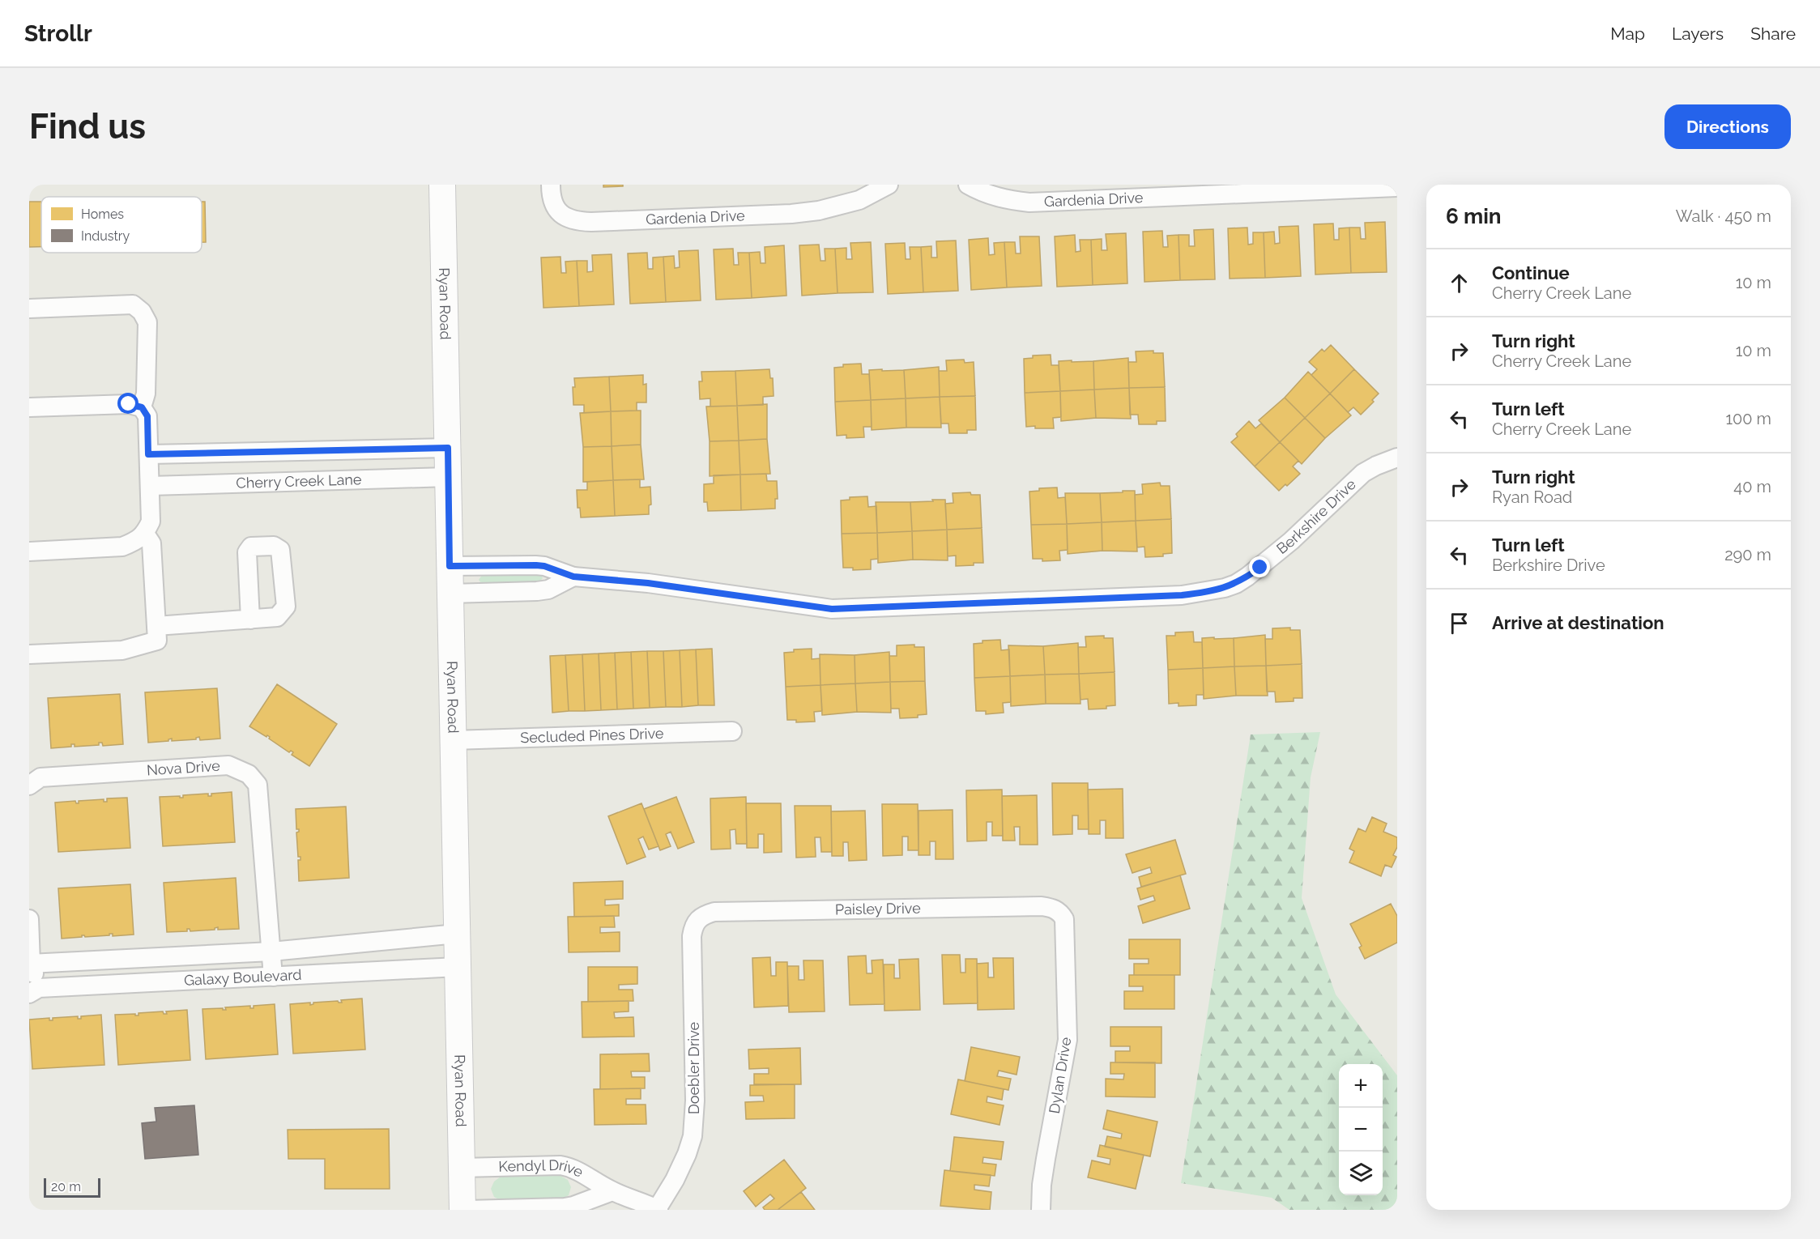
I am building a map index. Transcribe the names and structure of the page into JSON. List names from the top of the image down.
{
  "streets": {
    "main road": ["Ryan Road"],
    "street": [
      "Gardenia Drive",
      "Cherry Creek Lane",
      "Berkshire Drive",
      "Secluded Pines Drive",
      "Nova Drive",
      "Paisley Drive",
      "Galaxy Boulevard",
      "Doebler Drive",
      "Dylan Drive",
      "Kendyl Drive"
    ]
  },
  "crossings": [
    ["Ryan Road", "Cherry Creek Lane"],
    ["Ryan Road", "Berkshire Drive"],
    ["Ryan Road", "Secluded Pines Drive"],
    ["Ryan Road", "Galaxy Boulevard"],
    ["Ryan Road", "Kendyl Drive"],
    ["Nova Drive", "Galaxy Boulevard"],
    ["Paisley Drive", "Doebler Drive"],
    ["Paisley Drive", "Dylan Drive"],
    ["Doebler Drive", "Kendyl Drive"]
  ],
  "legend": ["Homes", "Industry"],
  "scale_bar": "20 m",
  "page": {
    "header": "Strollr",
    "nav": ["Map", "Layers", "Share"],
    "buttons": "Directions",
    "title": "Find us",
    "heading": ["6 min", "Walk · 450 m"],
    "list": [
      ["Continue", "Cherry Creek Lane", "10 m"],
      ["Turn right", "Cherry Creek Lane", "10 m"],
      ["Turn left", "Cherry Creek Lane", "100 m"],
      ["Turn right", "Ryan Road", "40 m"],
      ["Turn left", "Berkshire Drive", "290 m"],
      "Arrive at destination"
    ],
    "map_buttons": ["+", "−"],
    "scale": "20 m"
  }
}
